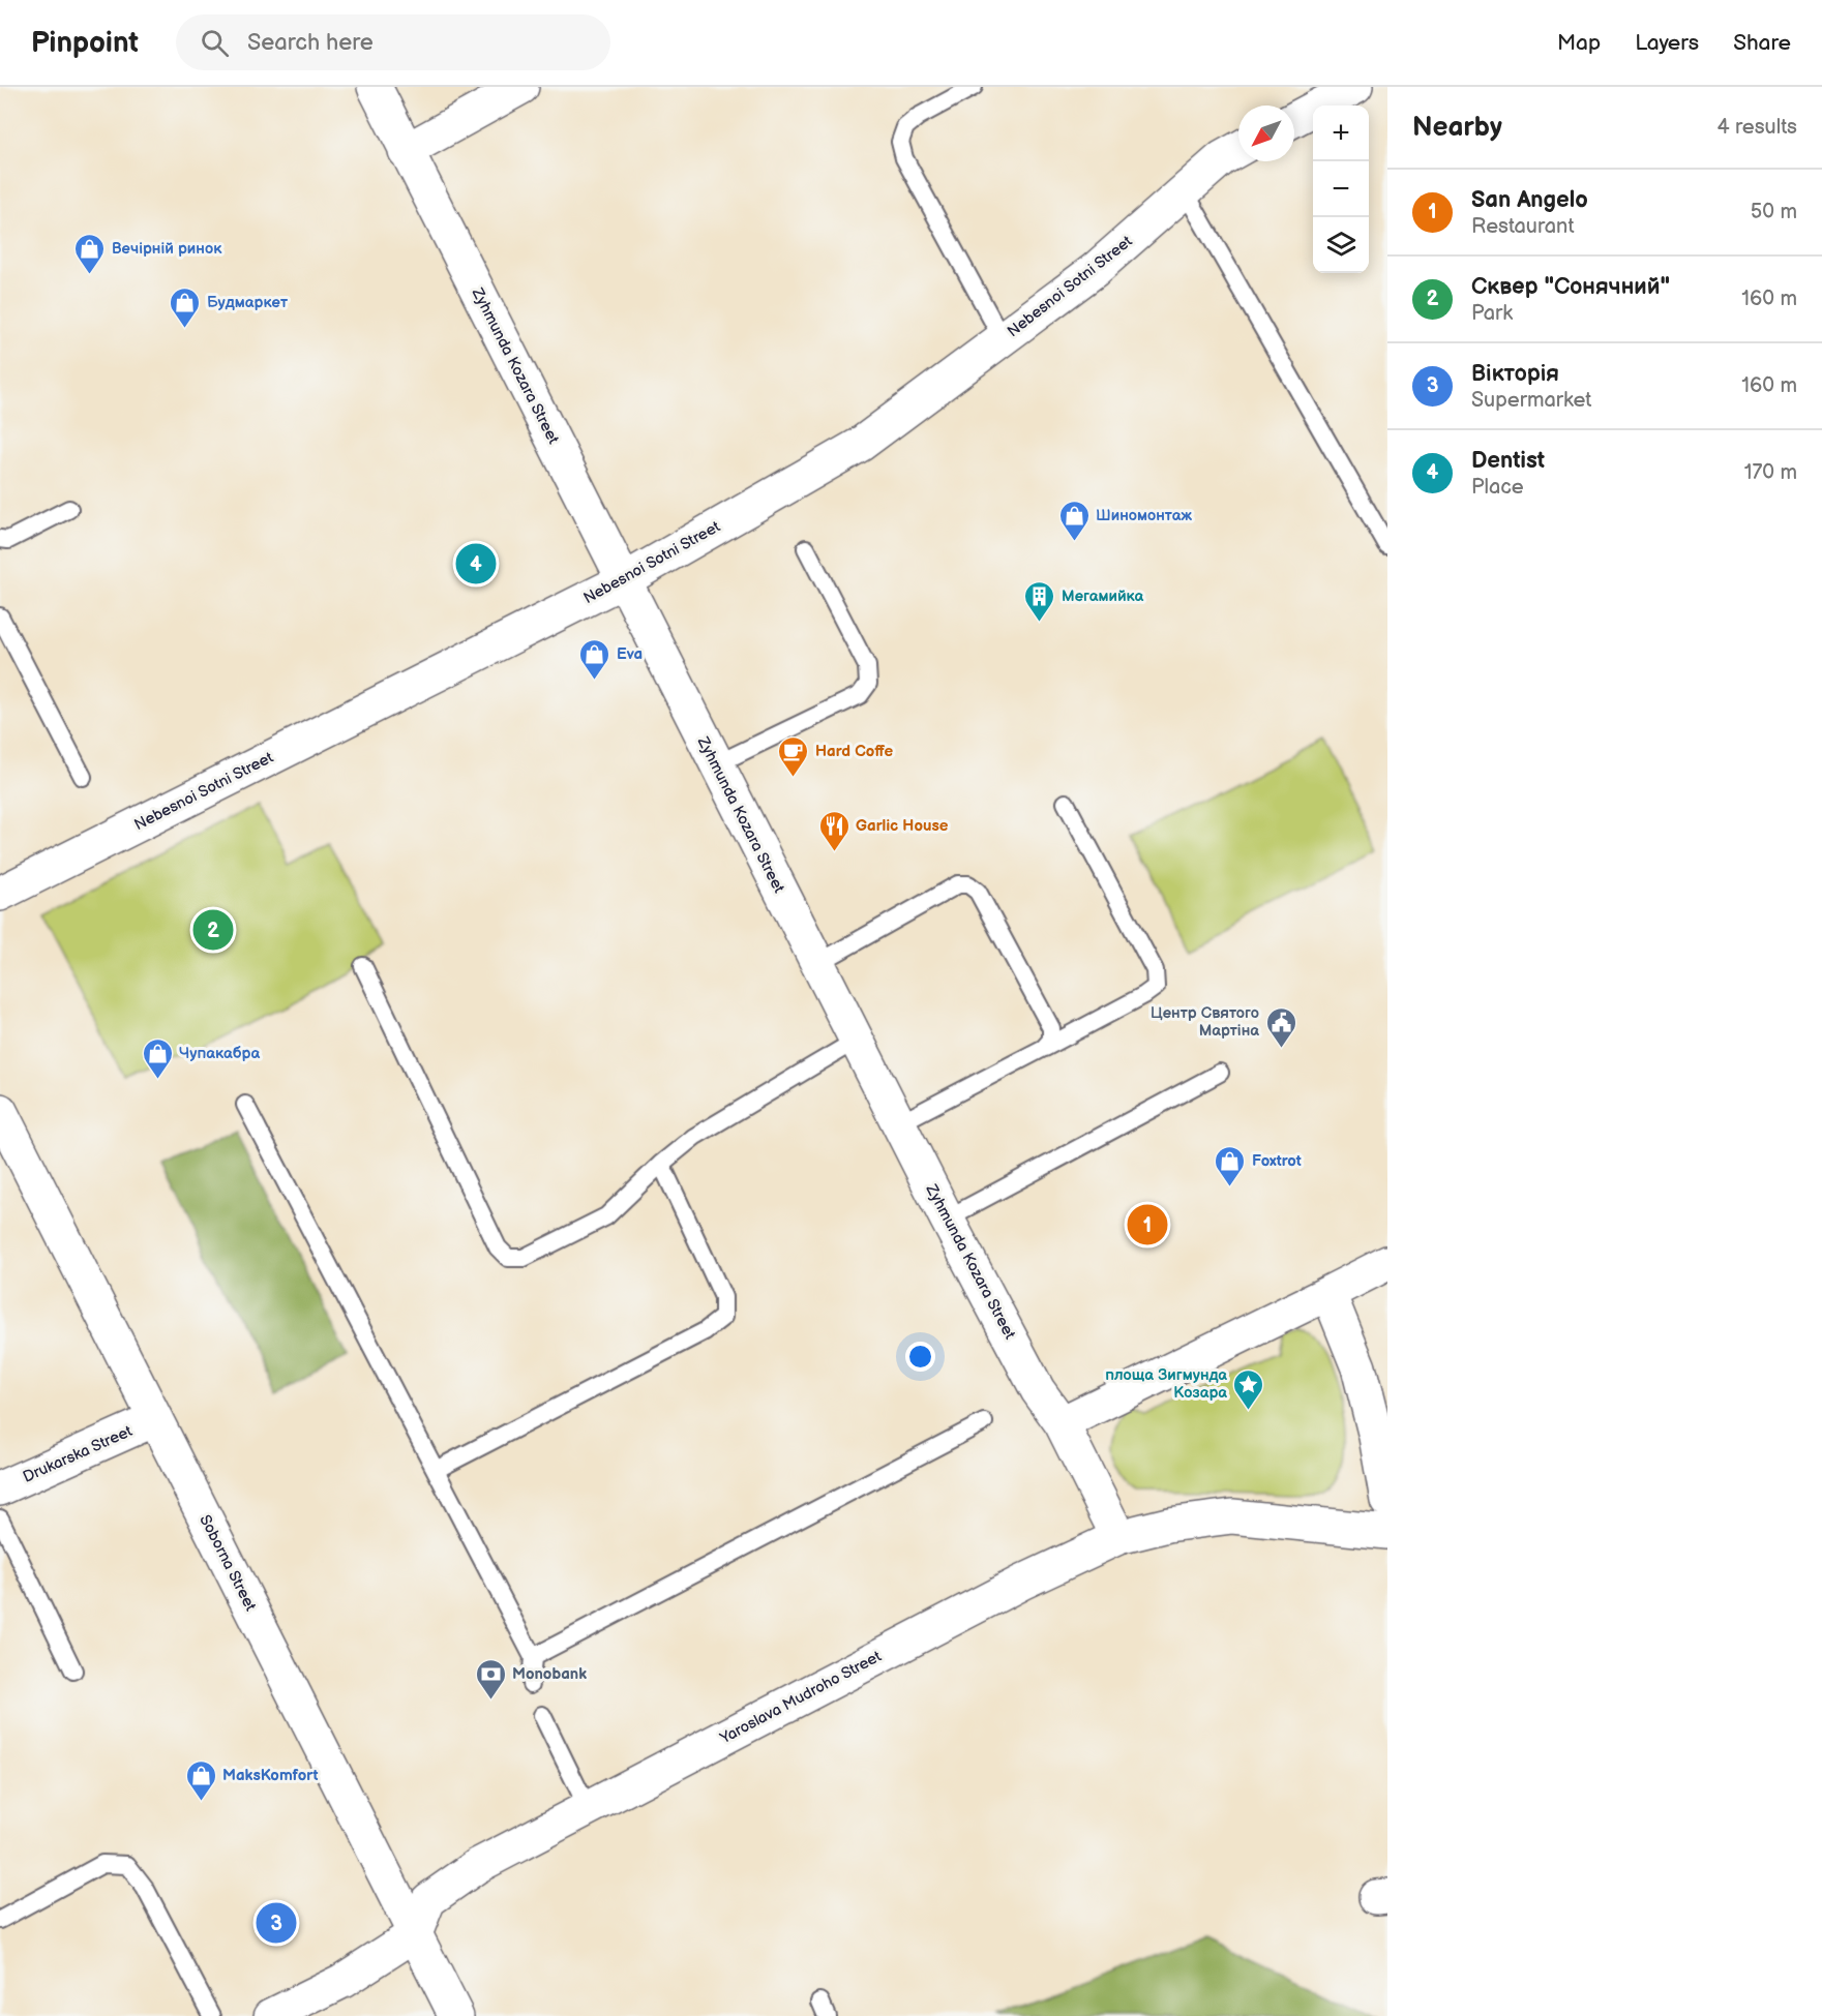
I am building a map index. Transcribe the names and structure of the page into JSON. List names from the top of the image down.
{
  "streets": {
    "street": [
      "Nebesnoi Sotni Street",
      "Zyhmunda Kozara Street",
      "Drukarska Street",
      "Soborna Street",
      "Yaroslava Mudroho Street"
    ]
  },
  "crossings": [
    ["Nebesnoi Sotni Street", "Zyhmunda Kozara Street"],
    ["Zyhmunda Kozara Street", "Yaroslava Mudroho Street"],
    ["Drukarska Street", "Soborna Street"],
    ["Soborna Street", "Yaroslava Mudroho Street"]
  ],
  "places": {
    "shop": [
      "Вечірній ринок",
      "Будмаркет",
      "Шиномонтаж",
      "Eva",
      "Чупакабра",
      "Foxtrot",
      "MaksKomfort"
    ],
    "building": ["Мегамийка"],
    "cafe": ["Hard Coffe"],
    "restaurant": ["Garlic House"],
    "public building": ["Центр Святого Мартіна"],
    "place": ["площа Зигмунда Козара"],
    "bank": ["Monobank"]
  },
  "north": "bottom left",
  "page": {
    "header": "Pinpoint",
    "search": "Search here",
    "nav": ["Map", "Layers", "Share"],
    "heading": ["Nearby", "4 results"],
    "map_buttons": ["+", "−"],
    "list": [
      {
        "mark": "1",
        "name": "San Angelo",
        "note": "Restaurant",
        "value": "50 m"
      },
      {
        "mark": "2",
        "name": "Сквер \"Сонячний\"",
        "note": "Park",
        "value": "160 m"
      },
      {
        "mark": "3",
        "name": "Вікторія",
        "note": "Supermarket",
        "value": "160 m"
      },
      {
        "mark": "4",
        "name": "Dentist",
        "note": "Place",
        "value": "170 m"
      }
    ],
    "pins": [
      "4",
      "2",
      "1",
      "3"
    ]
  }
}
